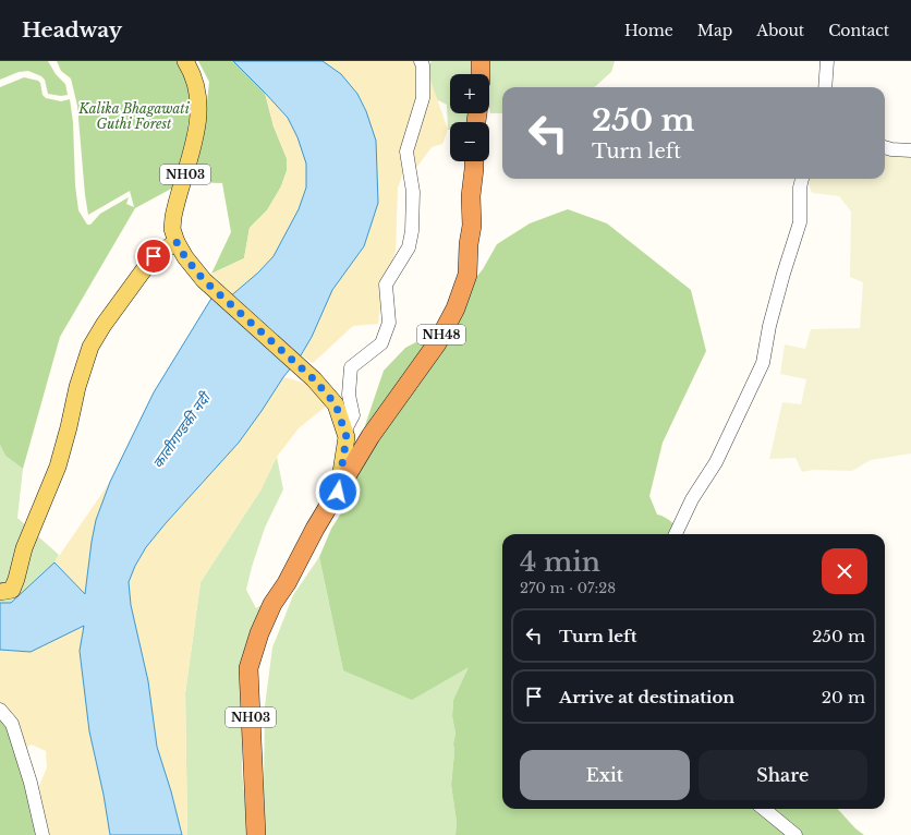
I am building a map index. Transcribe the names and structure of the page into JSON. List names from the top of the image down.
{
  "streets": {
    "highway": ["NH03", "NH48"]
  },
  "crossings": [
    ["NH03", "NH48"]
  ],
  "water": ["कालीगण्डकी नदी"],
  "parks": ["Kalika Bhagawati Guthi Forest"],
  "page": {
    "header": "Headway",
    "nav": [
      "Home",
      "Map",
      "About",
      "Contact"
    ],
    "map_buttons": ["+", "−"],
    "turn": ["250 m", "Turn left"],
    "heading": ["4 min", "270 m · 07:28"],
    "list": [
      {
        "name": "Turn left",
        "value": "250 m"
      },
      {
        "name": "Arrive at destination",
        "value": "20 m"
      }
    ],
    "buttons": ["Exit", "Share"]
  }
}
